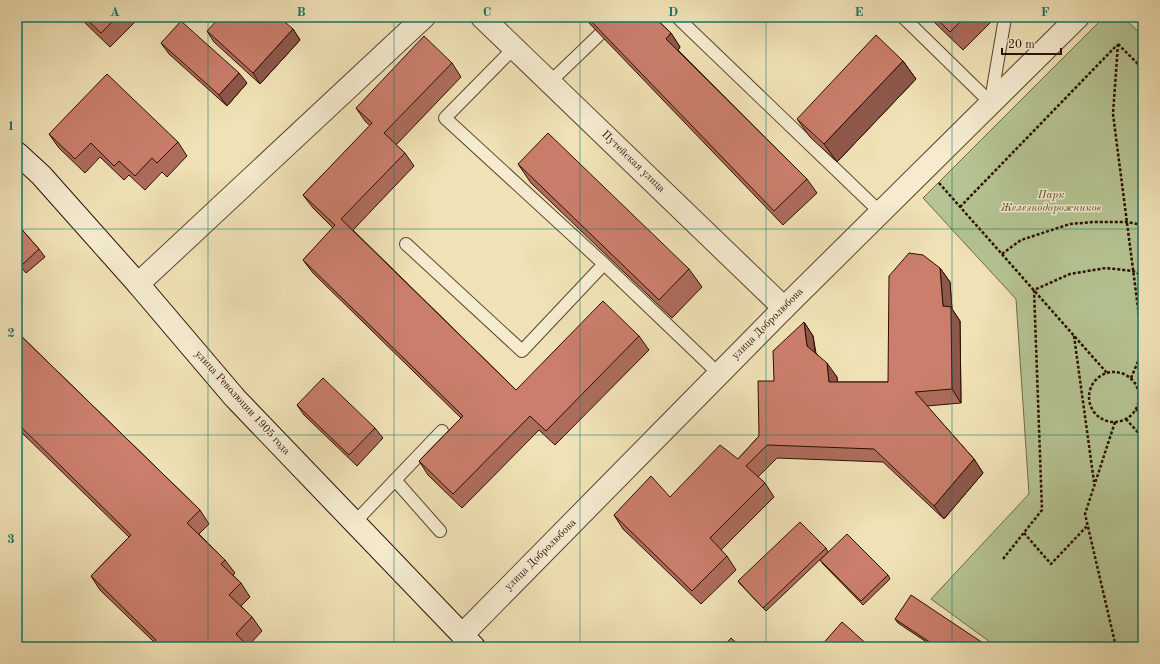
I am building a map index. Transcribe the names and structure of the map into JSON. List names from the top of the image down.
{
  "streets": {
    "street": ["Путейская улица", "улица Добролюбова", "улица Революции 1905 года"]
  },
  "crossings": [
    ["Путейская улица", "улица Добролюбова"],
    ["улица Добролюбова", "улица Революции 1905 года"]
  ],
  "parks": ["Парк Железнодорожников"],
  "scale_bar": "20 m",
  "grid": {
    "columns": [
      "A",
      "B",
      "C",
      "D",
      "E",
      "F"
    ],
    "rows": ["1", "2", "3"]
  }
}
